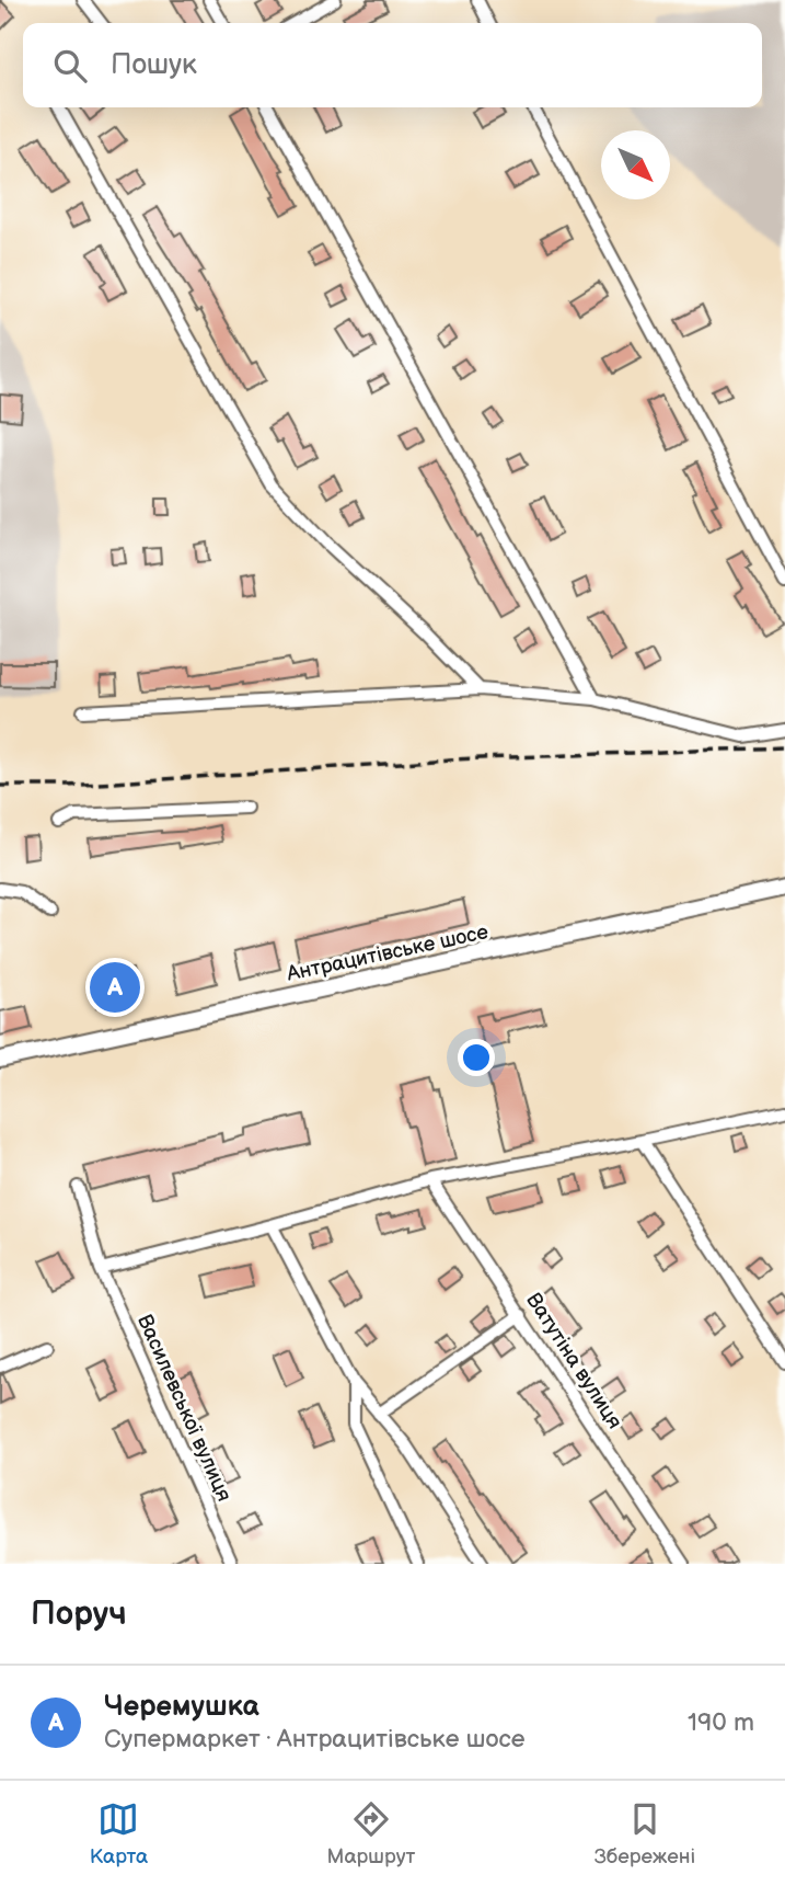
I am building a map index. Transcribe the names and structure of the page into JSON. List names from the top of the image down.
{
  "streets": {
    "main road": ["Антрацитівське шосе"],
    "street": ["Ватутіна вулиця", "Василевської вулиця"]
  },
  "north": "bottom right",
  "page": {
    "search": "Пошук",
    "pins": "A",
    "heading": "Поруч",
    "list": [
      {
        "mark": "A",
        "name": "Черемушка",
        "note": "Супермаркет · Антрацитівське шосе",
        "value": "190 m"
      }
    ],
    "nav": ["Карта", "Маршрут", "Збережені"]
  }
}
